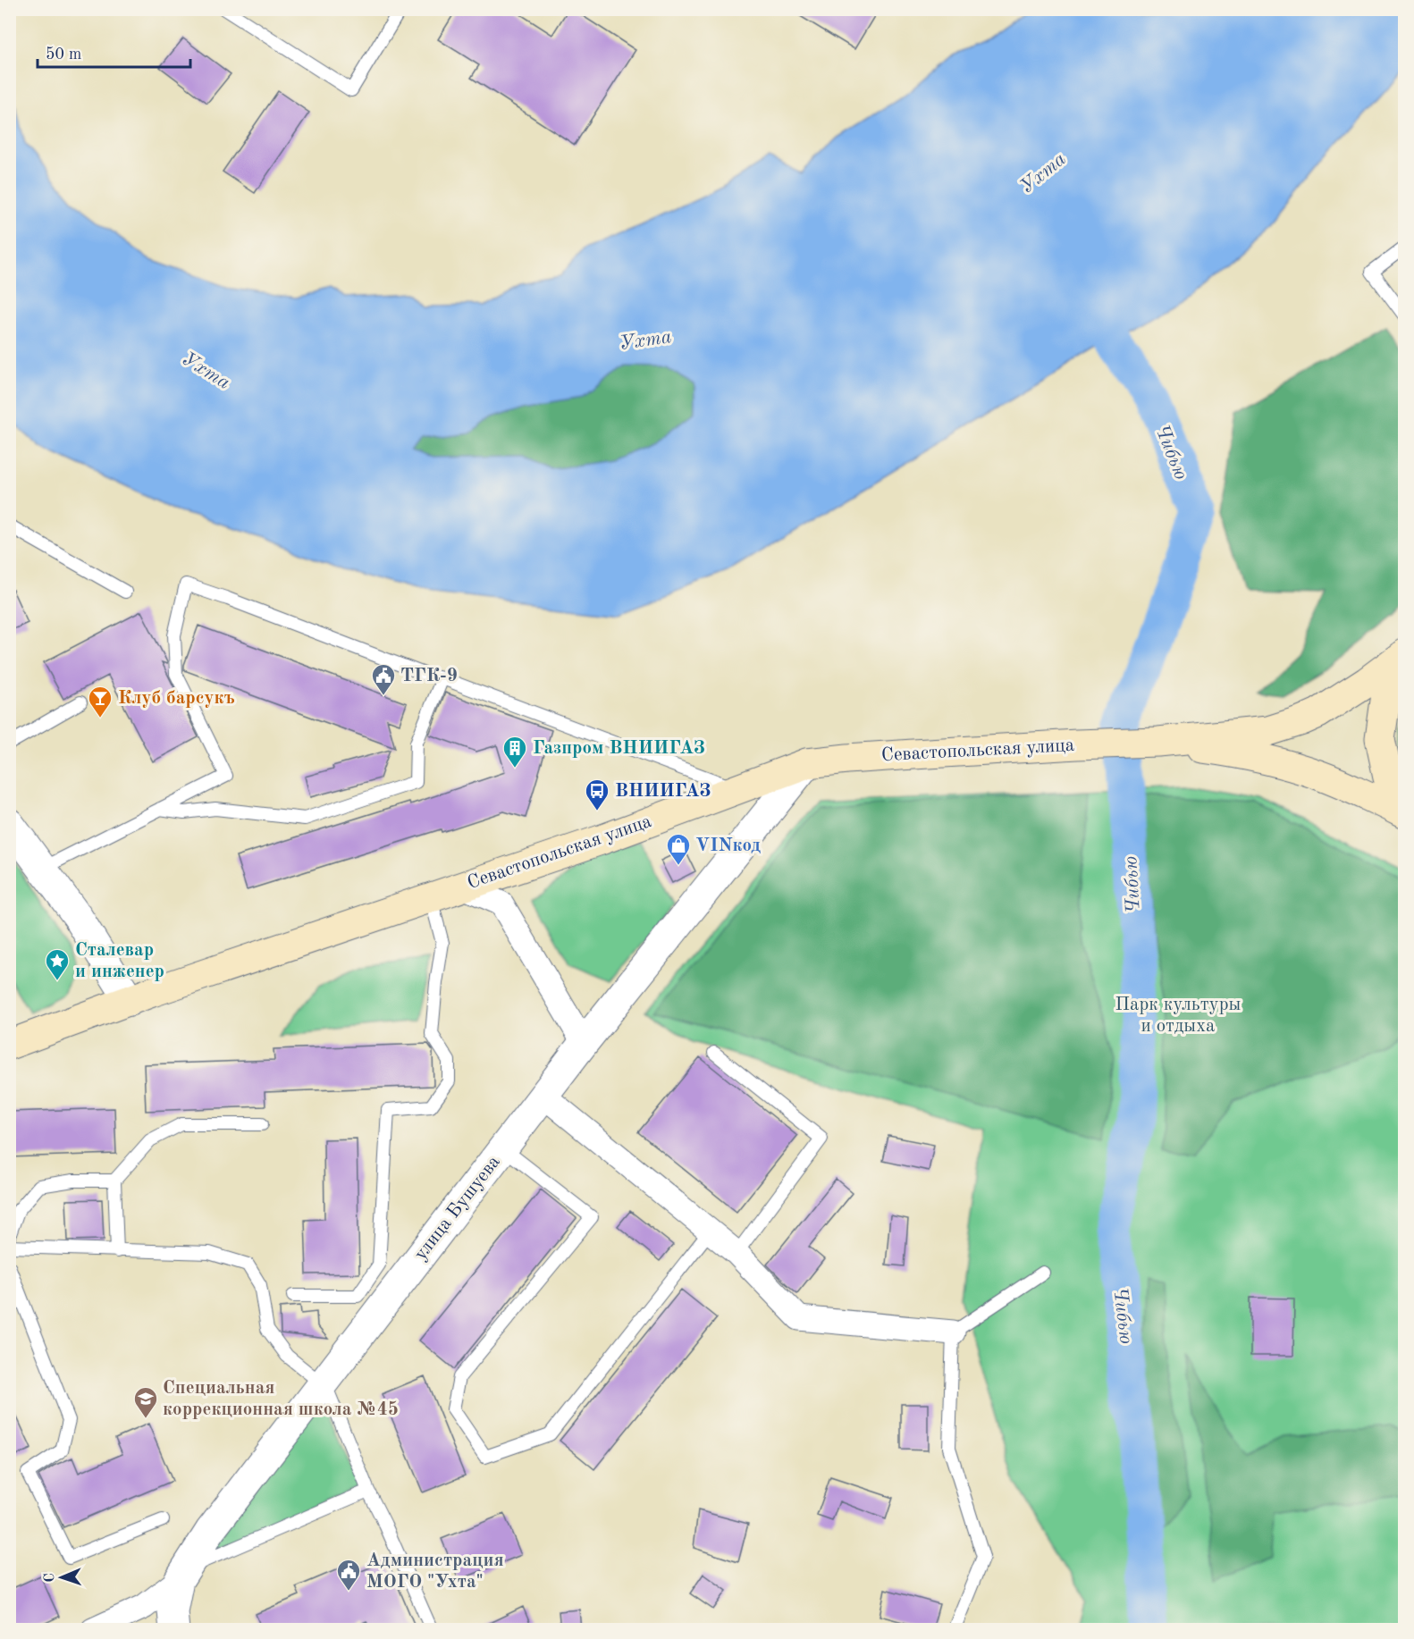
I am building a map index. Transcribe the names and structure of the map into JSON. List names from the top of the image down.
{
  "streets": {
    "main road": ["Севастопольская улица"],
    "street": ["улица Бушуева"]
  },
  "crossings": [
    ["Севастопольская улица", "улица Бушуева"]
  ],
  "water": ["Ухта", "Чибью"],
  "parks": ["Парк культуры и отдыха"],
  "places": {
    "public building": ["ТГК-9", "Администрация МОГО \"Ухта\""],
    "bar": ["Клуб барсукъ"],
    "building": ["Газпром ВНИИГАЗ"],
    "bus stop": ["ВНИИГАЗ"],
    "shop": ["VINкод"],
    "place": ["Сталевар и инженер"],
    "school or university": ["Специальная коррекционная школа №45"]
  },
  "scale_bar": "50 m",
  "north": "left"
}
